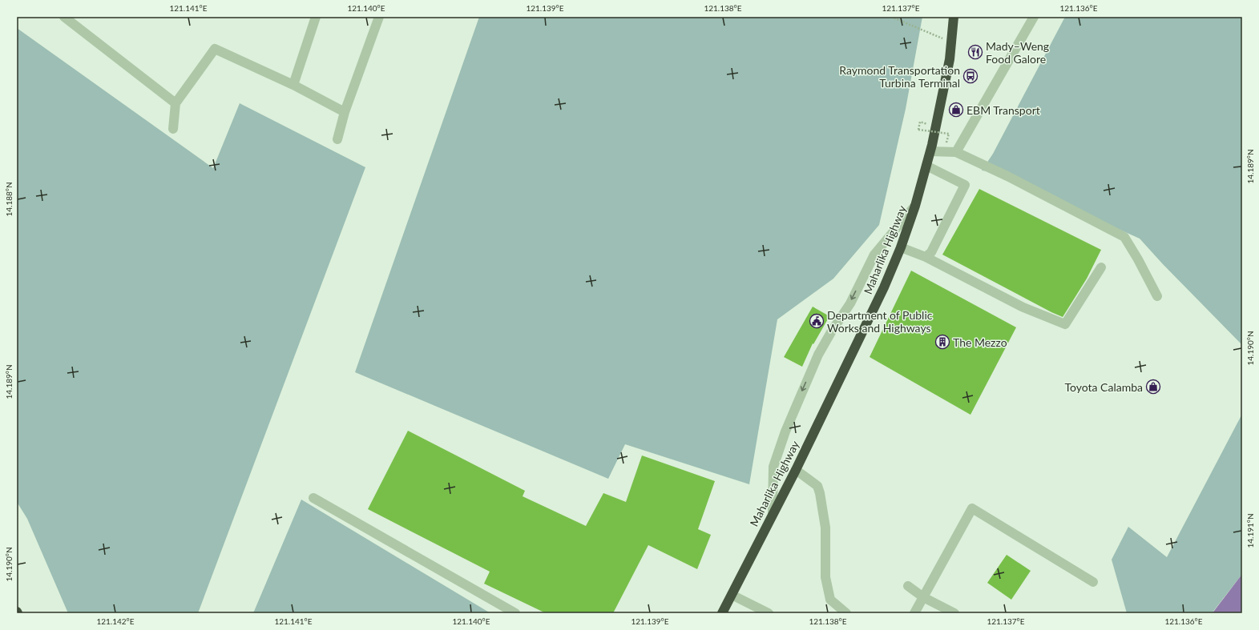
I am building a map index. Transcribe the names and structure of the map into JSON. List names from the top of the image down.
{
  "streets": {
    "highway": ["Maharlika Highway"]
  },
  "places": {
    "restaurant": ["Mady–Weng Food Galore"],
    "bus stop": ["Raymond Transportation Turbina Terminal"],
    "shop": ["EBM Transport", "Toyota Calamba"],
    "public building": ["Department of Public Works and Highways"],
    "building": ["The Mezzo"]
  },
  "coordinates": [
    "121.141°E",
    "121.140°E",
    "121.139°E",
    "121.138°E",
    "121.137°E",
    "121.136°E",
    "14.189°N",
    "14.188°N",
    "14.190°N",
    "14.191°N",
    "121.142°E"
  ]
}
